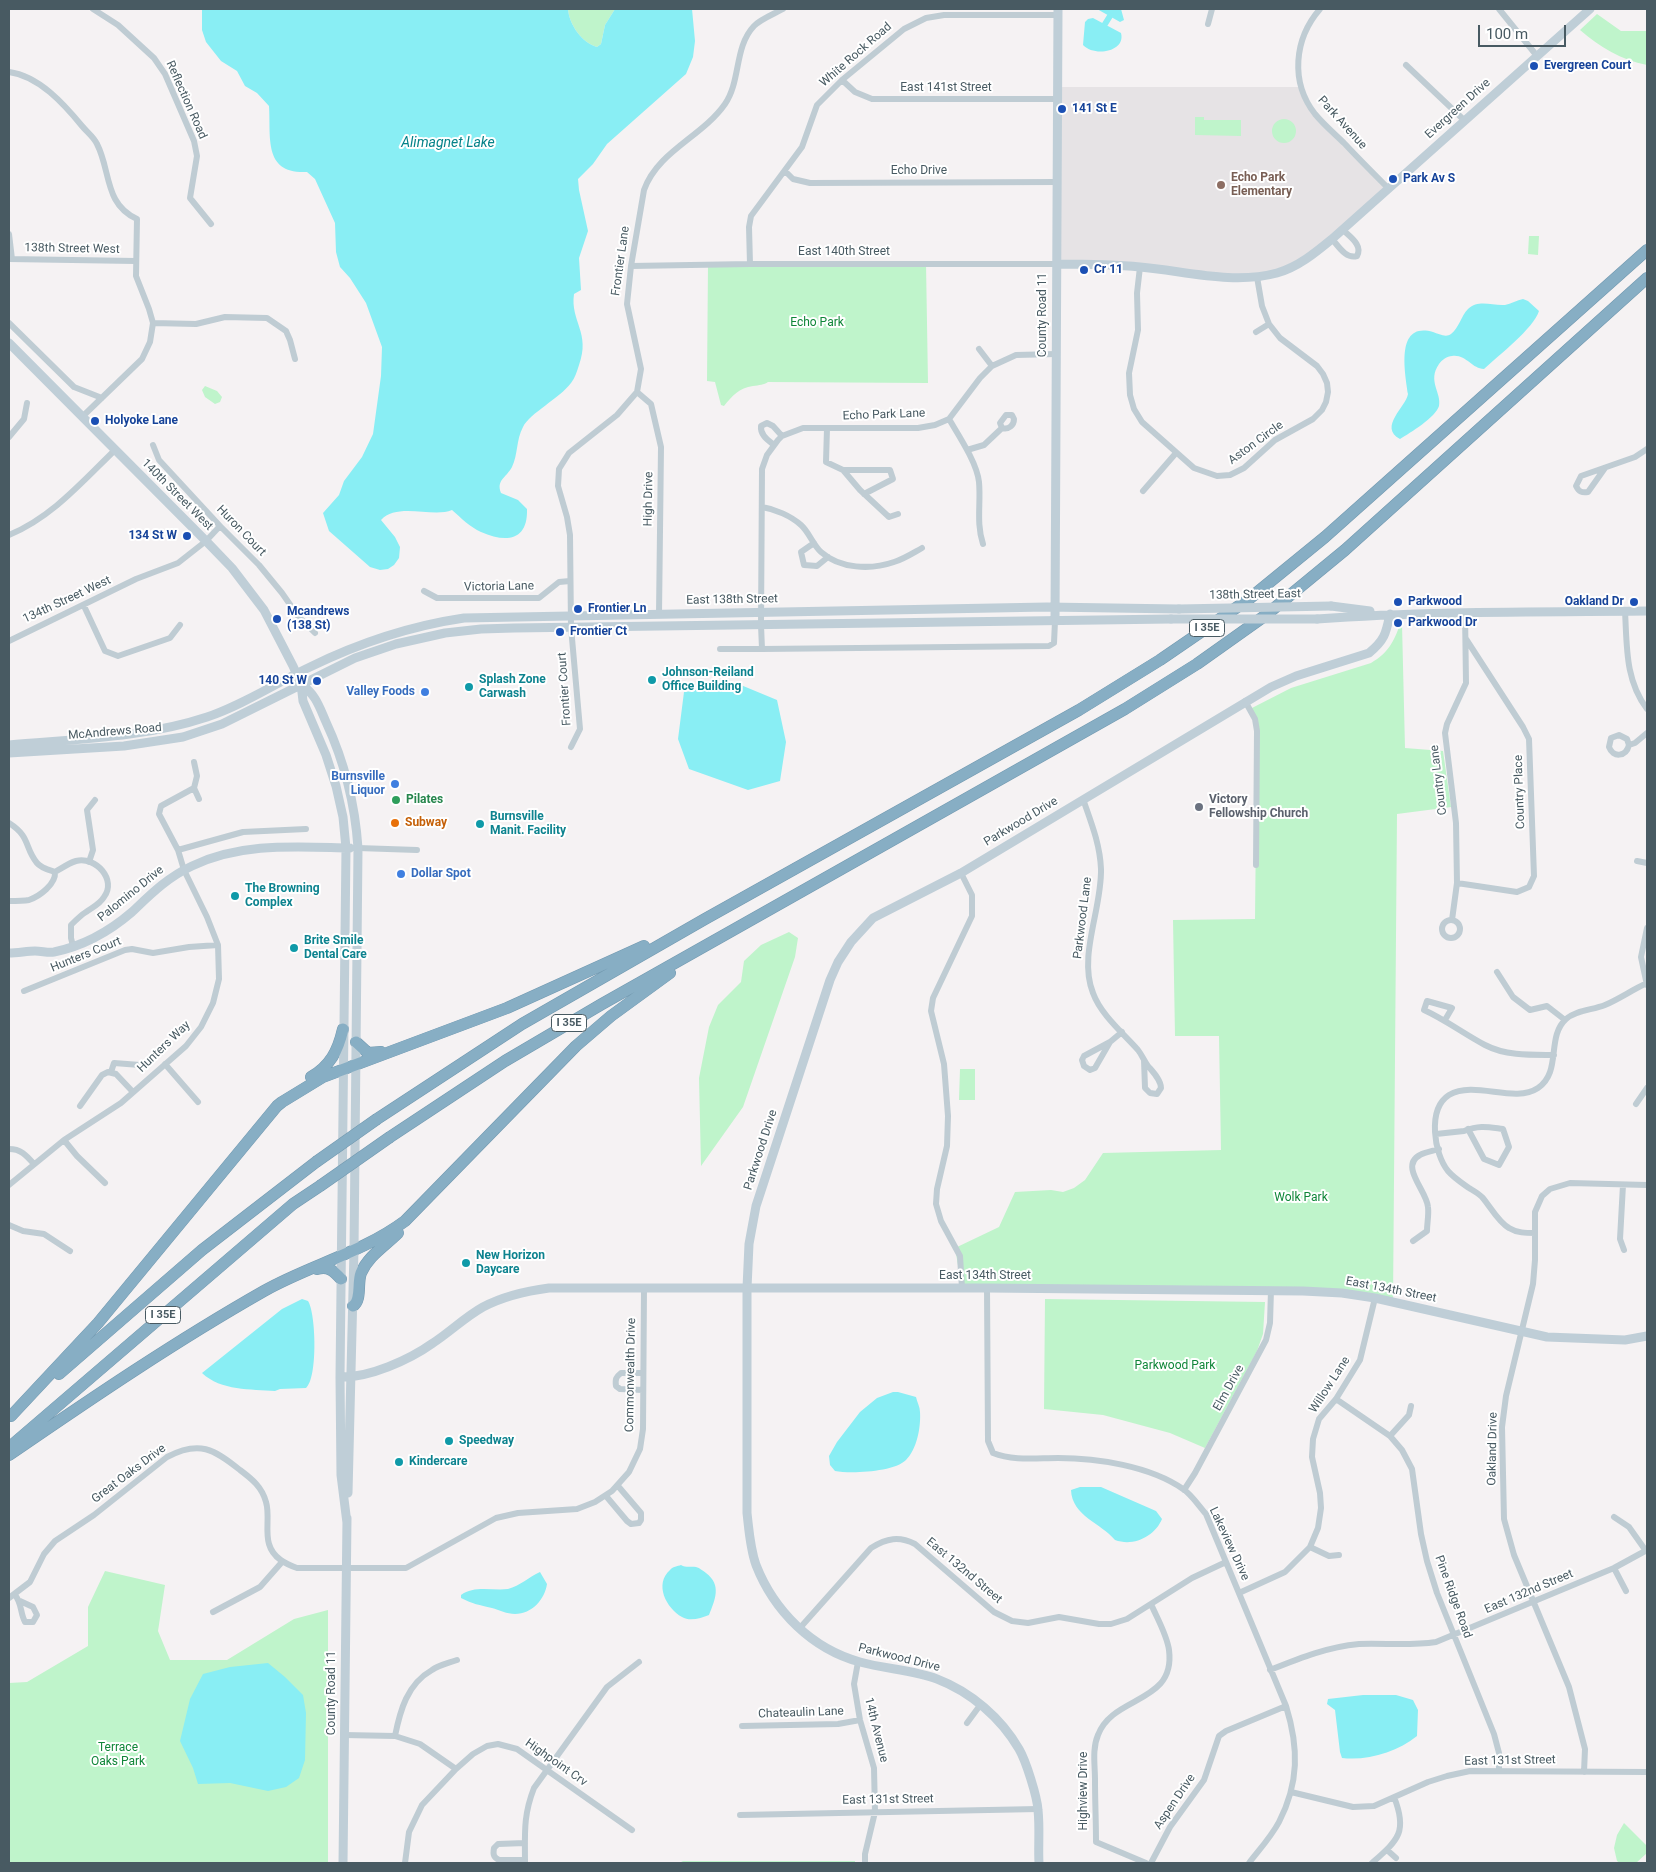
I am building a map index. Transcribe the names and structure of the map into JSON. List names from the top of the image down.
{
  "streets": {
    "highway": ["I 35E"],
    "street": [
      "White Rock Road",
      "East 141st Street",
      "Reflection Road",
      "Evergreen Drive",
      "Park Avenue",
      "Echo Drive",
      "138th Street West",
      "East 140th Street",
      "Frontier Lane",
      "County Road 11",
      "Echo Park Lane",
      "Aston Circle",
      "140th Street West",
      "High Drive",
      "Huron Court",
      "Victoria Lane",
      "138th Street East",
      "134th Street West",
      "East 138th Street",
      "Frontier Court",
      "McAndrews Road",
      "Country Lane",
      "Country Place",
      "Parkwood Drive",
      "Palomino Drive",
      "Parkwood Lane",
      "Hunters Court",
      "Hunters Way",
      "East 134th Street",
      "Commonwealth Drive",
      "Willow Lane",
      "Elm Drive",
      "Oakland Drive",
      "Great Oaks Drive",
      "Lakeview Drive",
      "East 132nd Street",
      "Pine Ridge Road",
      "Chateaulin Lane",
      "14th Avenue",
      "East 131st Street",
      "Highpoint Crv",
      "Highview Drive",
      "Aspen Drive"
    ]
  },
  "crossings": [
    ["White Rock Road", "East 141st Street"],
    ["White Rock Road", "Echo Drive"],
    ["White Rock Road", "East 140th Street"],
    ["White Rock Road", "County Road 11"],
    ["East 141st Street", "County Road 11"],
    ["Evergreen Drive", "Park Avenue"],
    ["Evergreen Drive", "East 140th Street"],
    ["Evergreen Drive", "County Road 11"],
    ["Evergreen Drive", "Aston Circle"],
    ["Echo Drive", "County Road 11"],
    ["East 140th Street", "Frontier Lane"],
    ["East 140th Street", "County Road 11"],
    ["Frontier Lane", "High Drive"],
    ["County Road 11", "East 138th Street"],
    ["County Road 11", "Commonwealth Drive"],
    ["Echo Park Lane", "East 138th Street"],
    ["140th Street West", "134th Street West"],
    ["140th Street West", "East 138th Street"],
    ["140th Street West", "McAndrews Road"],
    ["High Drive", "East 138th Street"],
    ["Huron Court", "134th Street West"],
    ["138th Street East", "East 138th Street"],
    ["138th Street East", "Parkwood Drive"],
    ["East 138th Street", "Frontier Court"],
    ["East 138th Street", "McAndrews Road"],
    ["Country Lane", "Country Place"],
    ["Parkwood Drive", "Parkwood Lane"],
    ["Parkwood Drive", "East 134th Street"],
    ["Parkwood Drive", "East 132nd Street"],
    ["Parkwood Drive", "14th Avenue"],
    ["Parkwood Drive", "East 131st Street"],
    ["Palomino Drive", "Hunters Way"],
    ["Hunters Court", "Hunters Way"],
    ["East 134th Street", "Commonwealth Drive"],
    ["East 134th Street", "Willow Lane"],
    ["East 134th Street", "Elm Drive"],
    ["East 134th Street", "Oakland Drive"],
    ["East 134th Street", "Lakeview Drive"],
    ["Willow Lane", "Lakeview Drive"],
    ["Willow Lane", "Pine Ridge Road"],
    ["Elm Drive", "Lakeview Drive"],
    ["Oakland Drive", "East 132nd Street"],
    ["Oakland Drive", "East 131st Street"],
    ["Lakeview Drive", "East 132nd Street"],
    ["Lakeview Drive", "East 131st Street"],
    ["Lakeview Drive", "Aspen Drive"],
    ["East 132nd Street", "Pine Ridge Road"],
    ["East 132nd Street", "Highview Drive"],
    ["Pine Ridge Road", "East 131st Street"],
    ["Chateaulin Lane", "14th Avenue"],
    ["14th Avenue", "East 131st Street"]
  ],
  "water": ["Alimagnet Lake"],
  "parks": [
    "Echo Park",
    "Wolk Park",
    "Parkwood Park",
    "Terrace Oaks Park"
  ],
  "places": [
    "Evergreen Court",
    "141 St E",
    "Park Av S",
    "Echo Park Elementary",
    "Cr 11",
    "Holyoke Lane",
    "134 St W",
    "Parkwood",
    "Oakland Dr",
    "Frontier Ln",
    "Mcandrews (138 St)",
    "Parkwood Dr",
    "Frontier Ct",
    "Johnson-Reiland Office Building",
    "140 St W",
    "Splash Zone Carwash",
    "Valley Foods",
    "Burnsville Liquor",
    "Pilates",
    "Victory Fellowship Church",
    "Subway",
    "Burnsville Manit. Facility",
    "Dollar Spot",
    "The Browning Complex",
    "Brite Smile Dental Care",
    "New Horizon Daycare",
    "Speedway",
    "Kindercare"
  ],
  "scale_bar": "100 m"
}
